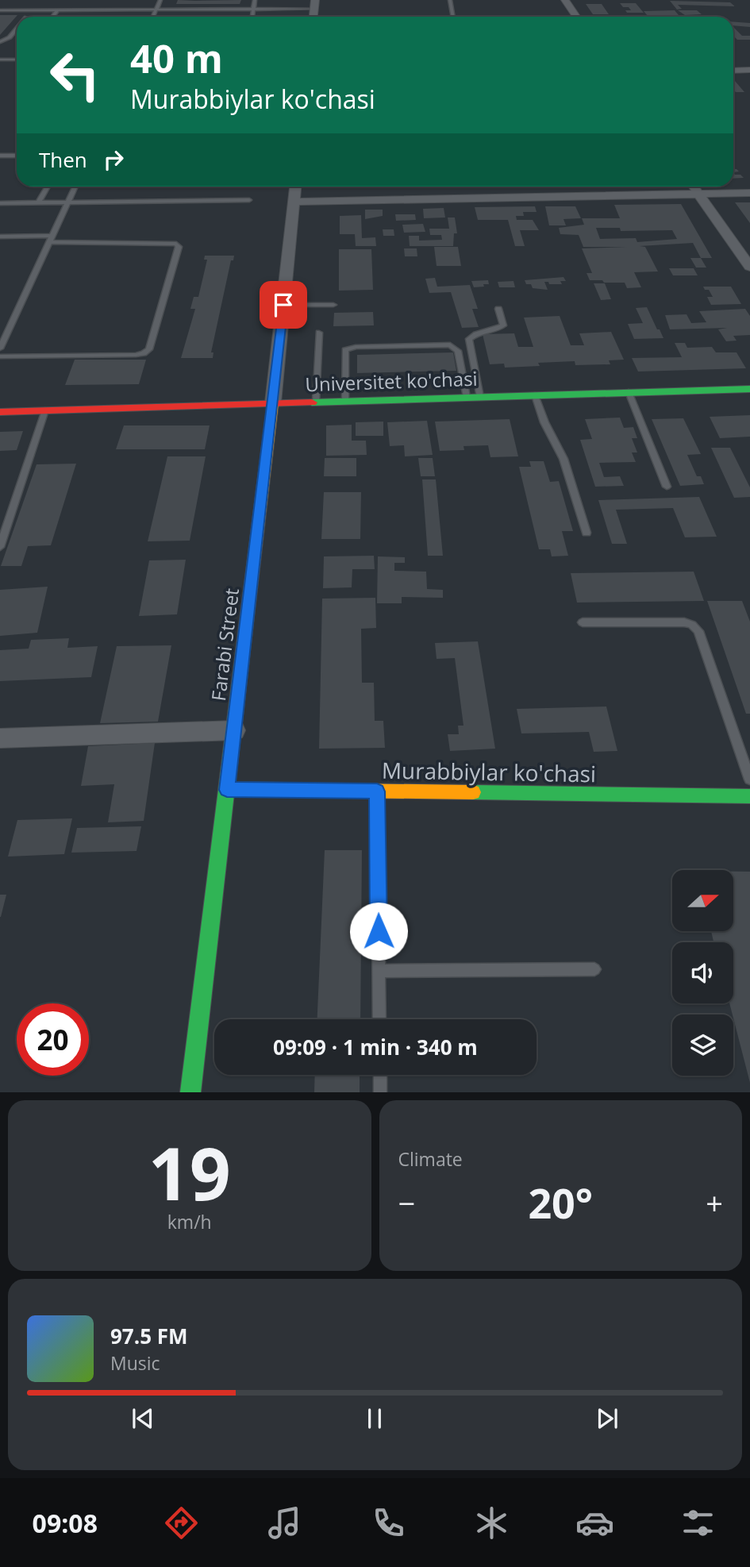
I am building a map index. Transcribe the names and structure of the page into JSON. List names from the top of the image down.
{
  "streets": {
    "main road": ["Universitet ko'chasi", "Farabi Street", "Murabbiylar ko'chasi"]
  },
  "crossings": [
    ["Universitet ko'chasi", "Farabi Street"],
    ["Farabi Street", "Murabbiylar ko'chasi"]
  ],
  "north": "right",
  "page": {
    "turn": ["40 m", "Murabbiylar ko'chasi"],
    "then": "Then",
    "limit": "20",
    "trip": "09:09 · 1 min · 340 m",
    "tile": [
      ["19", "km/h"],
      "Climate"
    ],
    "heat": ["−", "20°", "+"],
    "song": ["97.5 FM", "Music"],
    "tabs": "09:08"
  }
}
